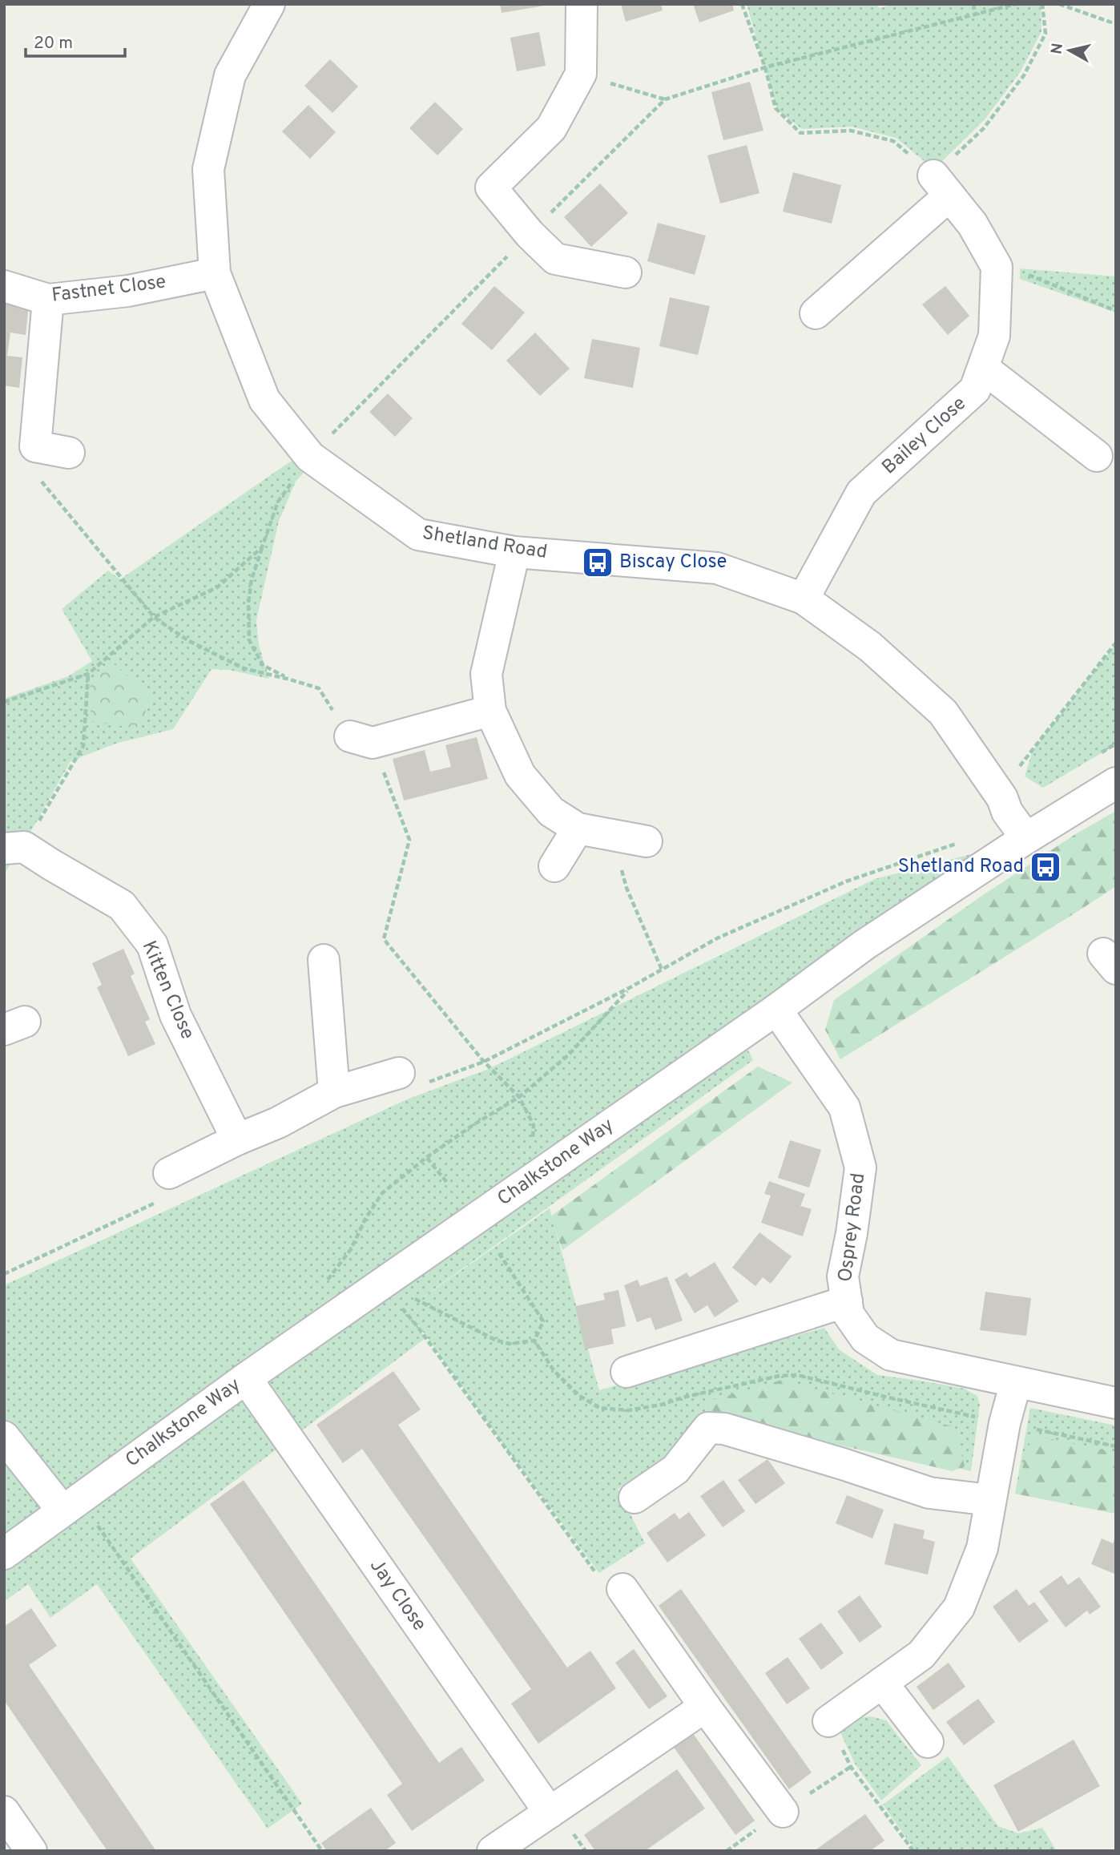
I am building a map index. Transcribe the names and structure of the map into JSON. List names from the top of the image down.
{
  "streets": {
    "street": [
      "Fastnet Close",
      "Bailey Close",
      "Shetland Road",
      "Kitten Close",
      "Chalkstone Way",
      "Osprey Road",
      "Jay Close"
    ]
  },
  "crossings": [
    ["Fastnet Close", "Shetland Road"],
    ["Bailey Close", "Shetland Road"],
    ["Shetland Road", "Chalkstone Way"],
    ["Chalkstone Way", "Osprey Road"],
    ["Chalkstone Way", "Jay Close"]
  ],
  "places": {
    "bus stop": ["Biscay Close", "Shetland Road"]
  },
  "scale_bar": "20 m",
  "north": "left"
}
